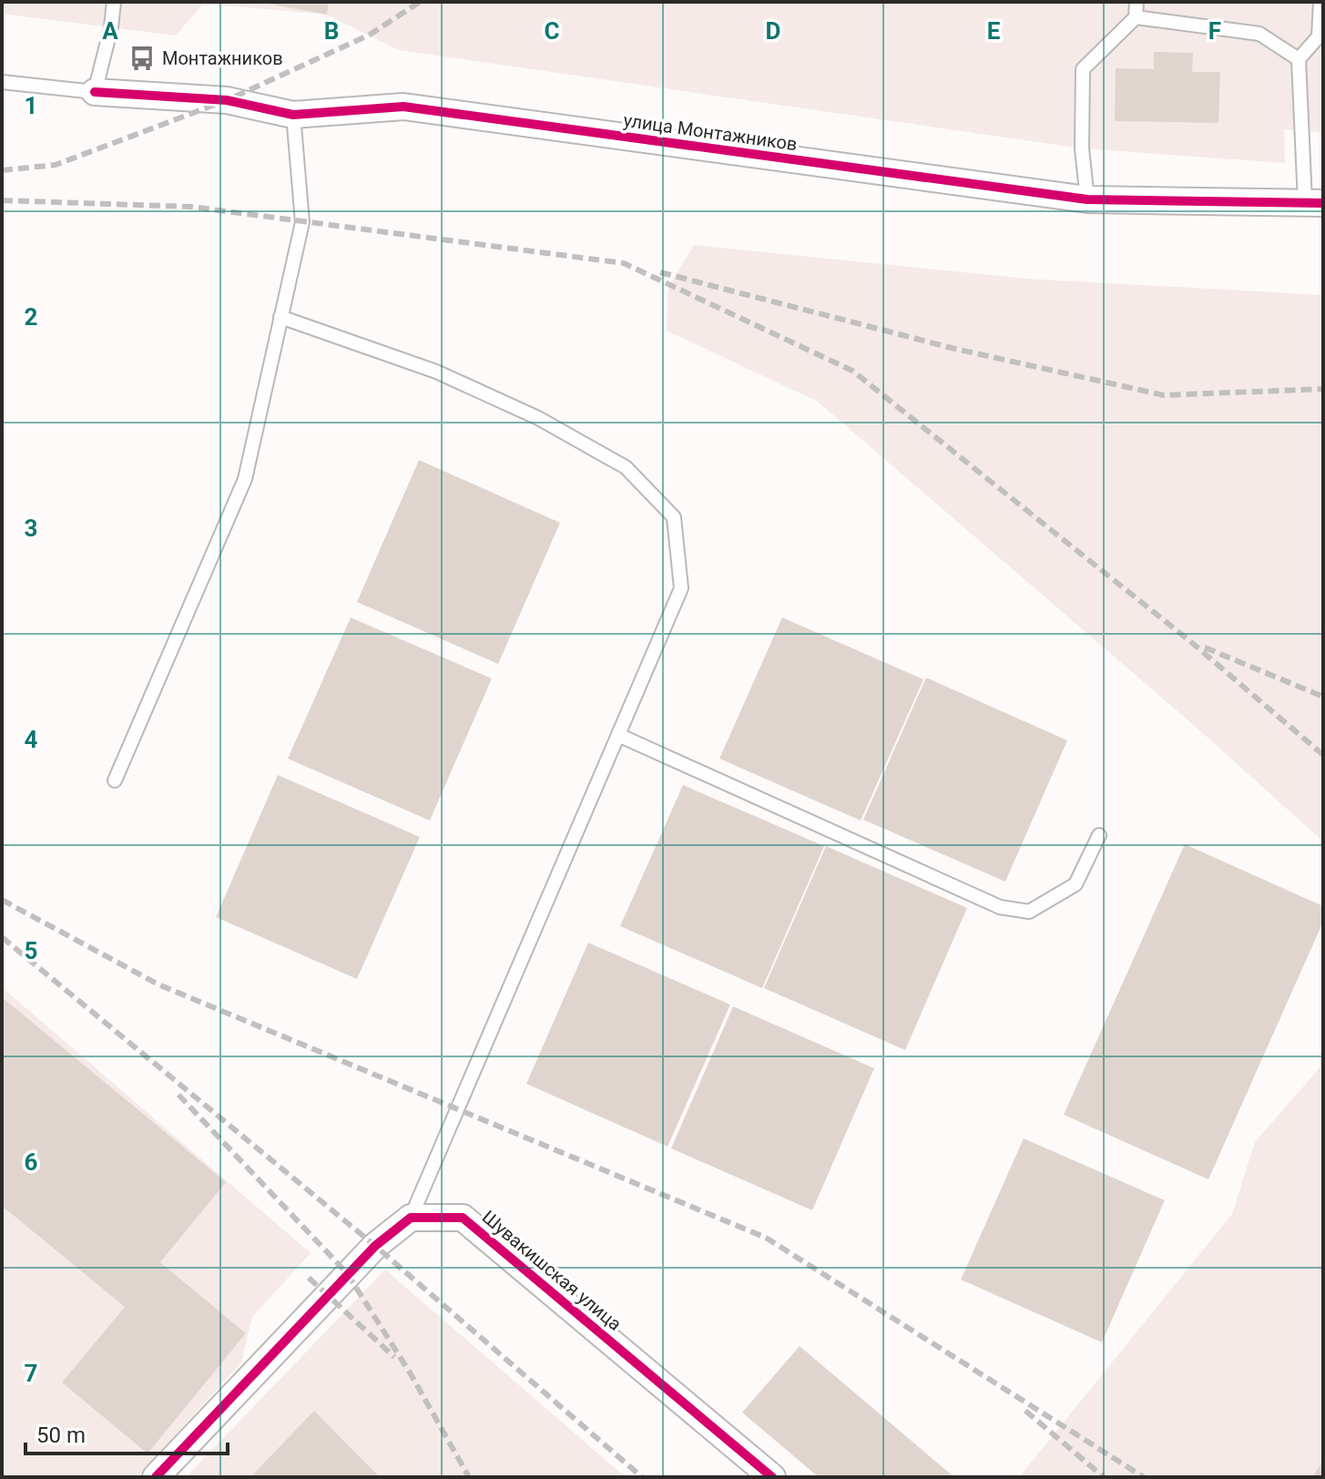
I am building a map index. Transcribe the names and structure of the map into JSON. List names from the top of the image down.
{
  "streets": {
    "street": ["улица Монтажников", "Шувакишская улица"]
  },
  "places": {
    "bus stop": ["Монтажников"]
  },
  "scale_bar": "50 m",
  "grid": {
    "columns": [
      "A",
      "B",
      "C",
      "D",
      "E",
      "F"
    ],
    "rows": [
      "1",
      "2",
      "3",
      "4",
      "5",
      "6",
      "7"
    ]
  }
}
